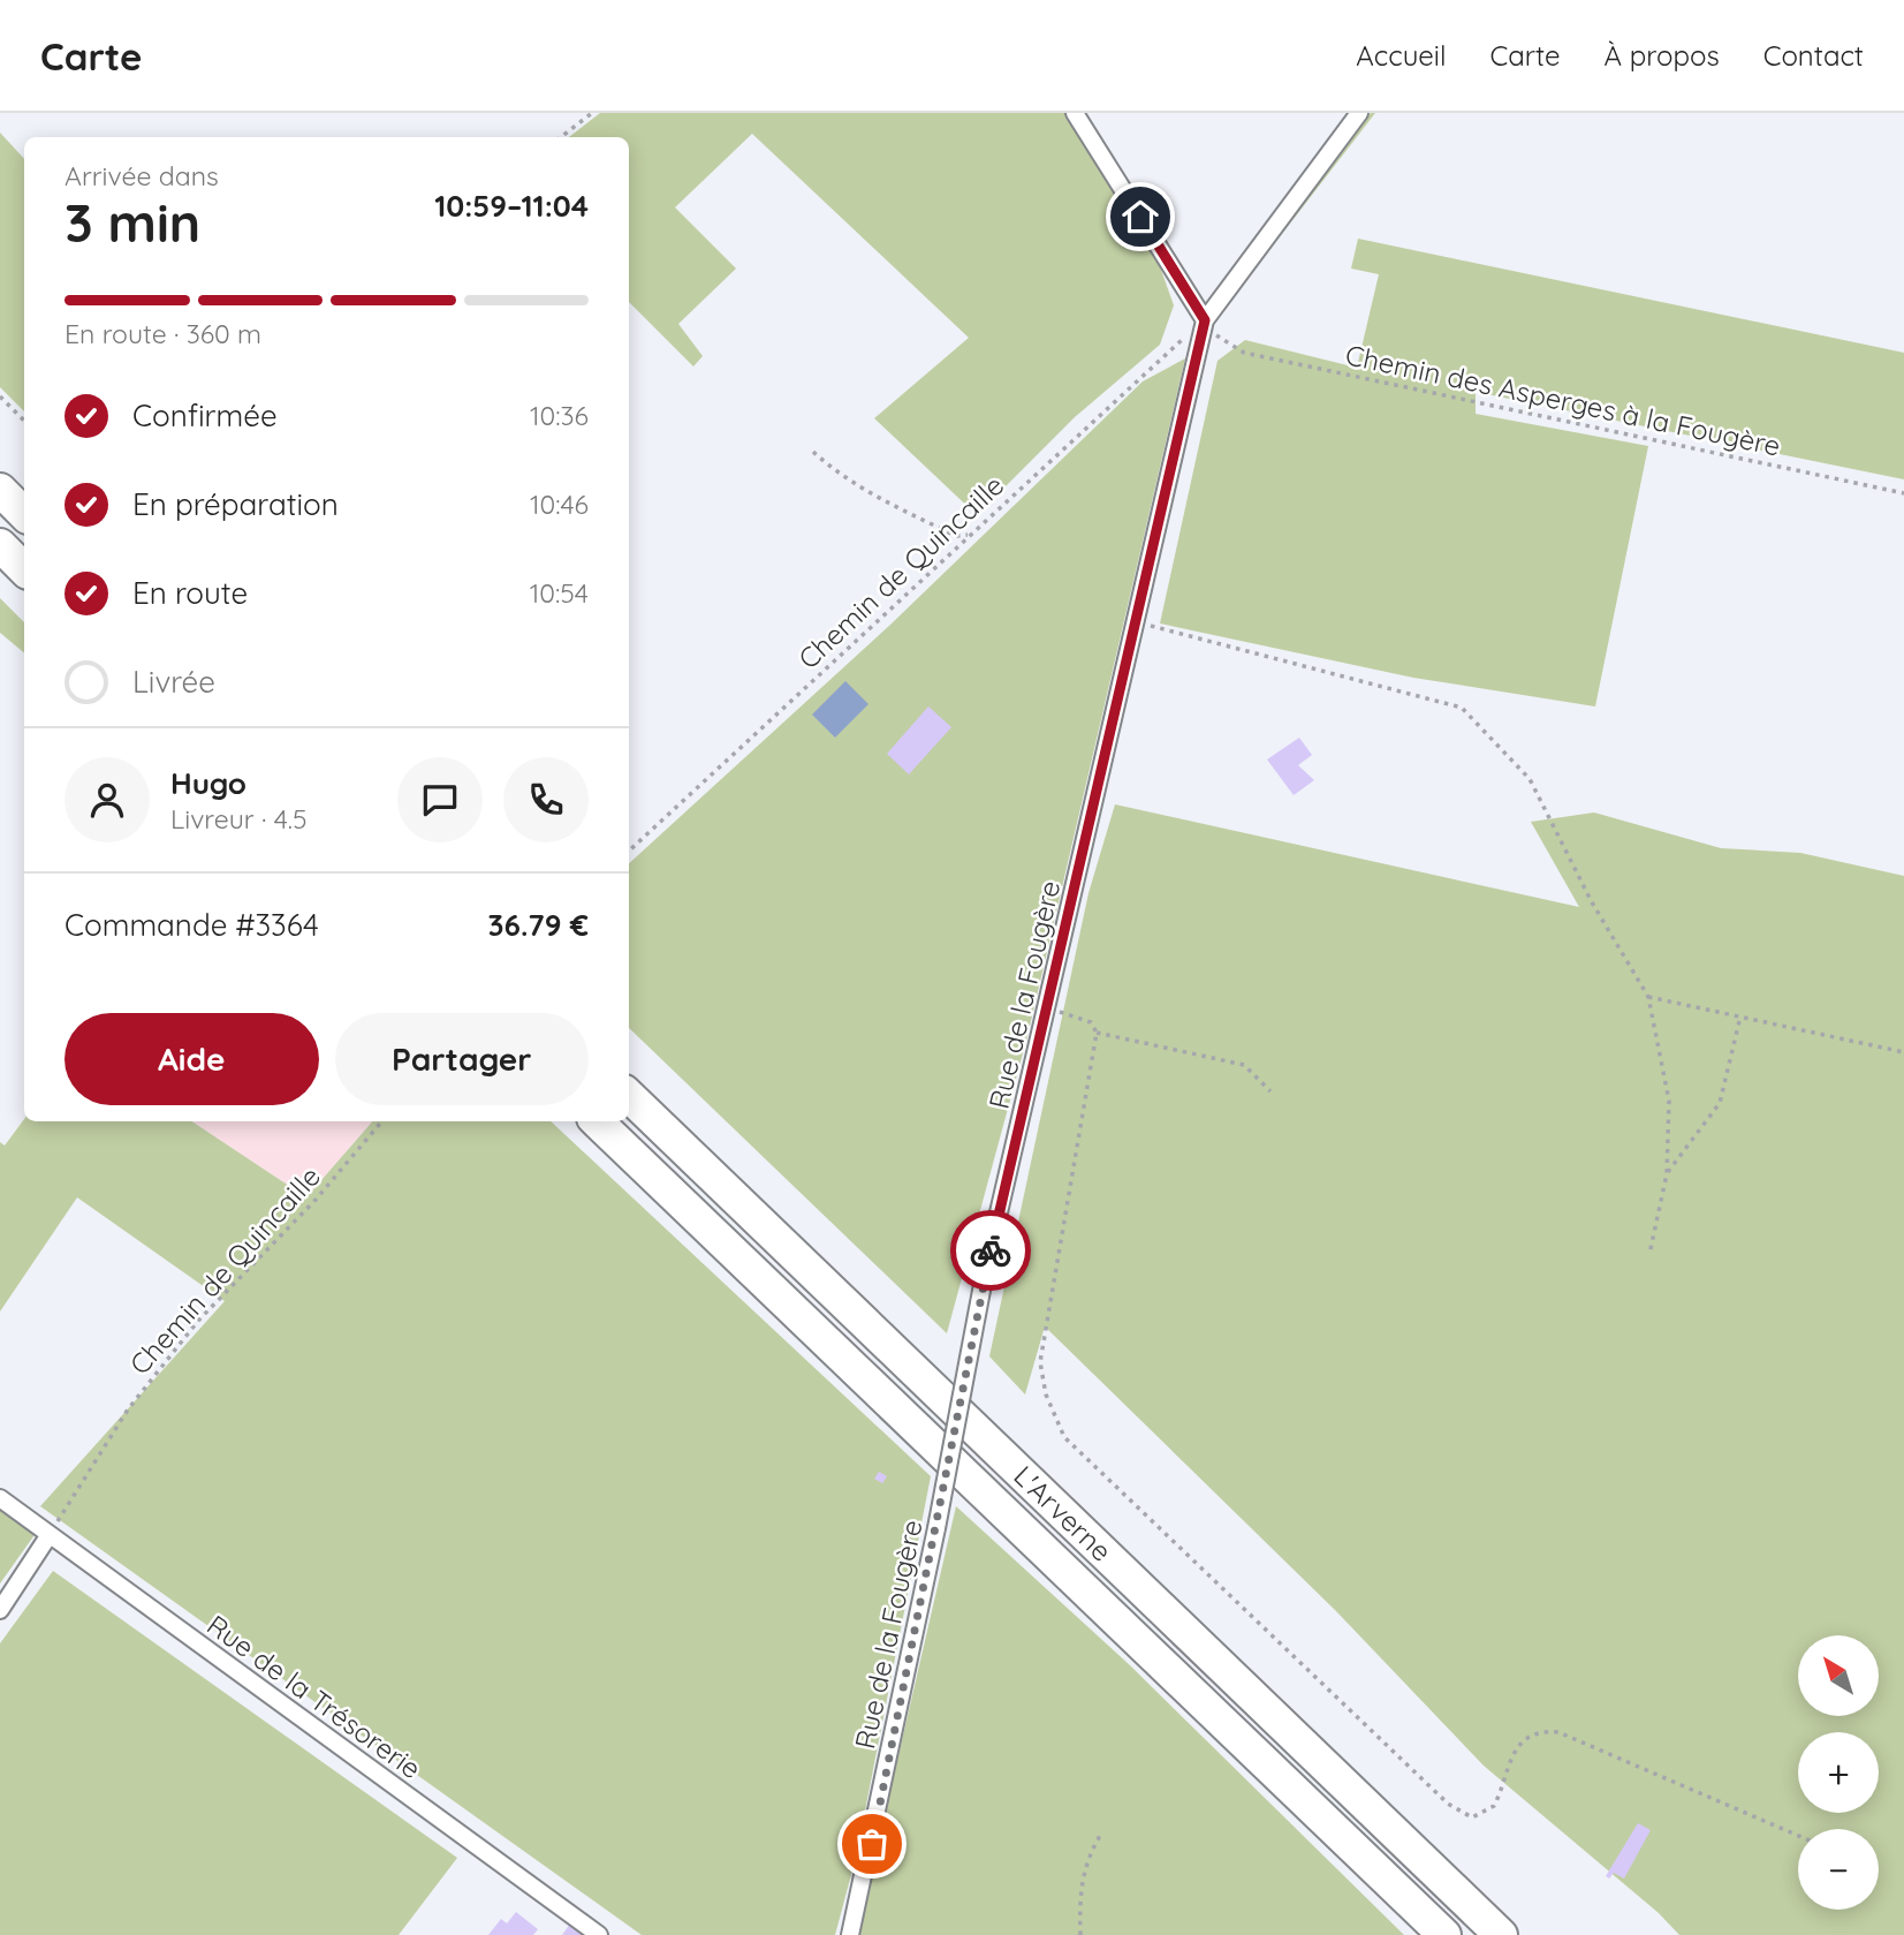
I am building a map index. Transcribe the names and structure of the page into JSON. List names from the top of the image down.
{
  "streets": {
    "highway": ["L'Arverne"],
    "street": ["Rue de la Fougère", "Rue de la Trésorerie"],
    "path": ["Chemin des Asperges à la Fougère", "Chemin de Quincaille"]
  },
  "crossings": [
    ["Chemin de Quincaille", "Rue de la Fougère"],
    ["Chemin de Quincaille", "Rue de la Trésorerie"]
  ],
  "north": "top left",
  "page": {
    "header": "Carte",
    "nav": [
      "Accueil",
      "Carte",
      "À propos",
      "Contact"
    ],
    "heading": ["3 min", "Arrivée dans", "10:59–11:04"],
    "panel": [
      "Hugo",
      "Livreur · 4.5",
      "Commande #3364",
      "36.79 €"
    ],
    "bar": "En route · 360 m",
    "list": [
      ["Confirmée", "10:36"],
      ["En préparation", "10:46"],
      ["En route", "10:54"],
      "Livrée"
    ],
    "buttons": ["Aide", "Partager"],
    "map_buttons": ["+", "−"]
  }
}
